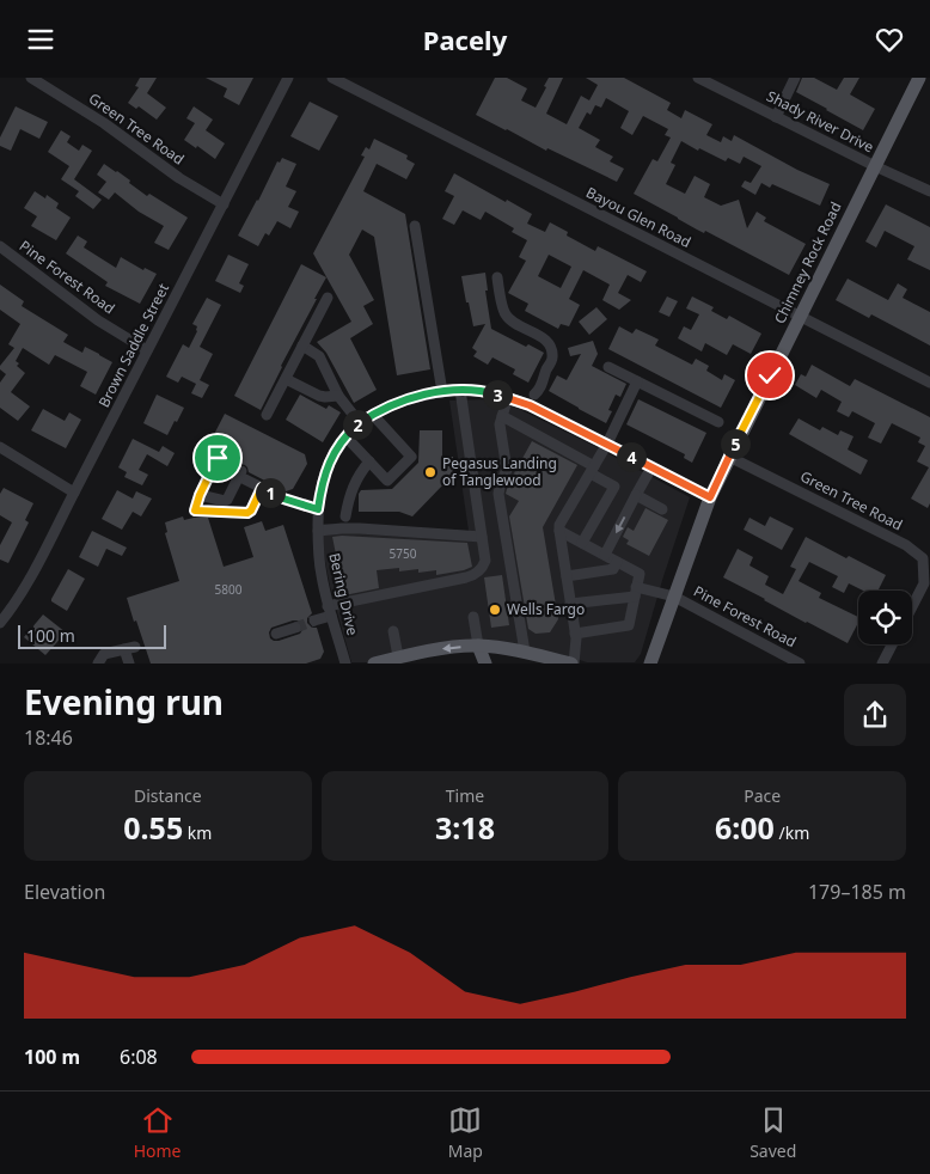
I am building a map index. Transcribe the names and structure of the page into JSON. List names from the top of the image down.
{
  "streets": {
    "main road": ["Chimney Rock Road"],
    "street": [
      "Shady River Drive",
      "Green Tree Road",
      "Bayou Glen Road",
      "Pine Forest Road",
      "Brown Saddle Street",
      "Bering Drive"
    ]
  },
  "crossings": [
    ["Shady River Drive", "Chimney Rock Road"],
    ["Green Tree Road", "Chimney Rock Road"],
    ["Green Tree Road", "Brown Saddle Street"],
    ["Bayou Glen Road", "Chimney Rock Road"],
    ["Chimney Rock Road", "Pine Forest Road"],
    ["Chimney Rock Road", "Bering Drive"],
    ["Pine Forest Road", "Brown Saddle Street"]
  ],
  "places": ["Pegasus Landing of Tanglewood", "Wells Fargo"],
  "house_numbers": ["5750", "5800"],
  "scale_bar": "100 m",
  "page": {
    "header": "Pacely",
    "pins": [
      "3",
      "2",
      "5",
      "4",
      "1"
    ],
    "scale": "100 m",
    "heading": ["Evening run", "18:46"],
    "stats": [
      ["Distance", "0.55 km"],
      ["Time", "3:18"],
      ["Pace", "6:00 /km"]
    ],
    "chart": ["Elevation", "179–185 m"],
    "list": [
      {
        "name": "100 m",
        "note": "6:08"
      }
    ],
    "tabs": ["Home", "Map", "Saved"]
  }
}
